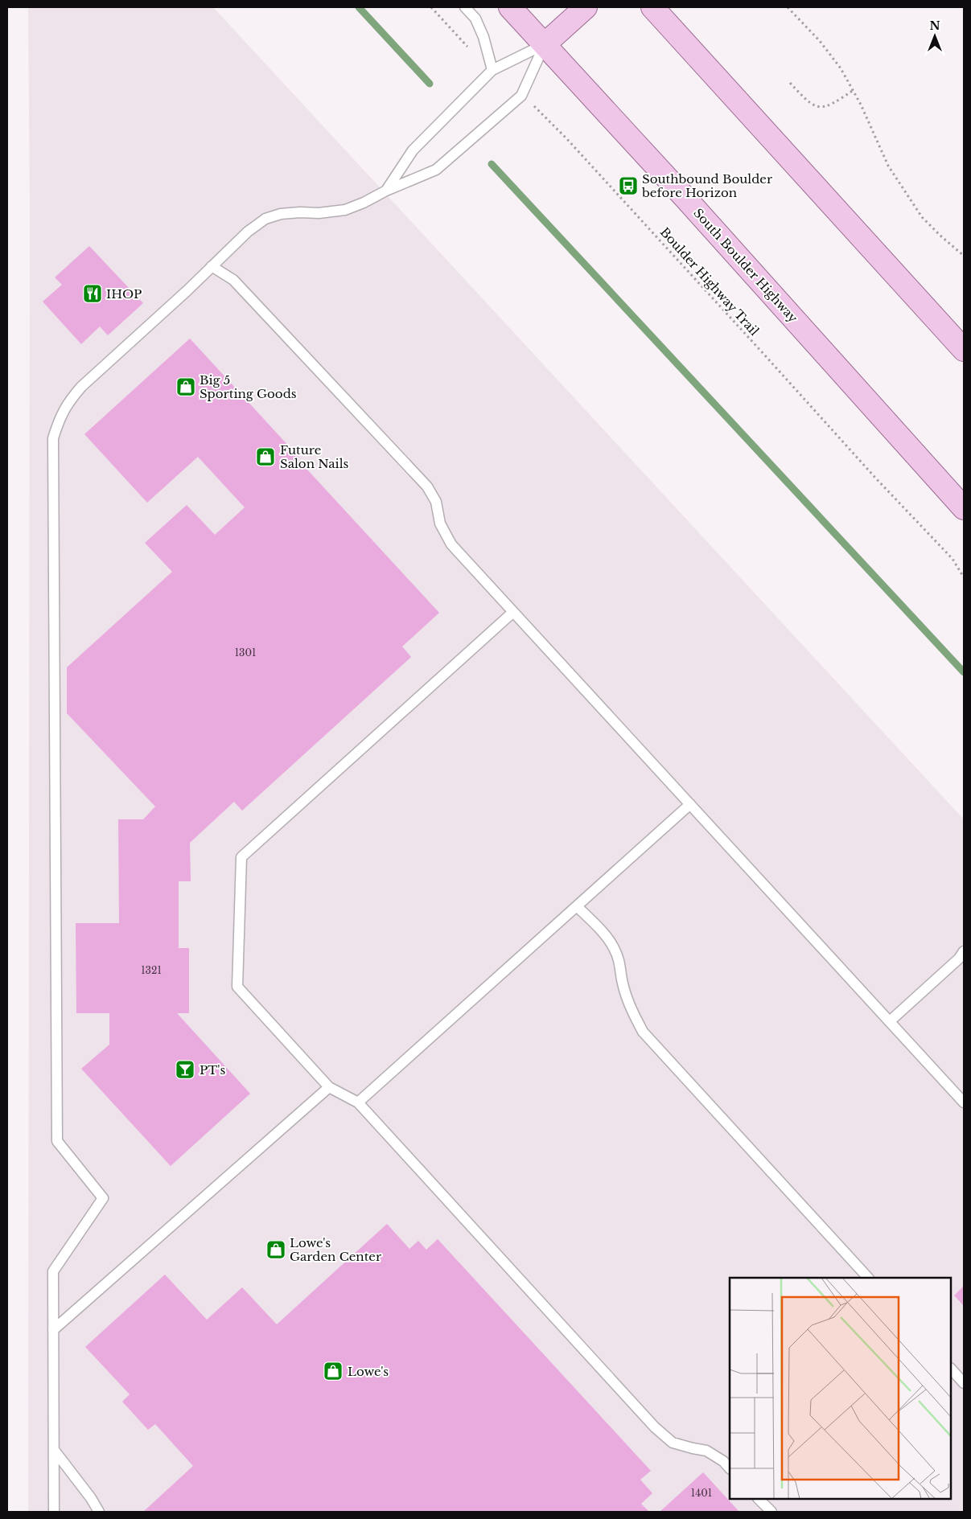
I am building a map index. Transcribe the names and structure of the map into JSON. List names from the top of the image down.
{
  "streets": {
    "main road": ["South Boulder Highway"],
    "path": ["Boulder Highway Trail"]
  },
  "places": {
    "bus stop": ["Southbound Boulder before Horizon"],
    "restaurant": ["IHOP"],
    "shop": [
      "Big 5 Sporting Goods",
      "Future Salon Nails",
      "Lowe's Garden Center",
      "Lowe's"
    ],
    "bar": ["PT's"]
  },
  "house_numbers": ["1301", "1321", "1401"],
  "north": "top"
}
